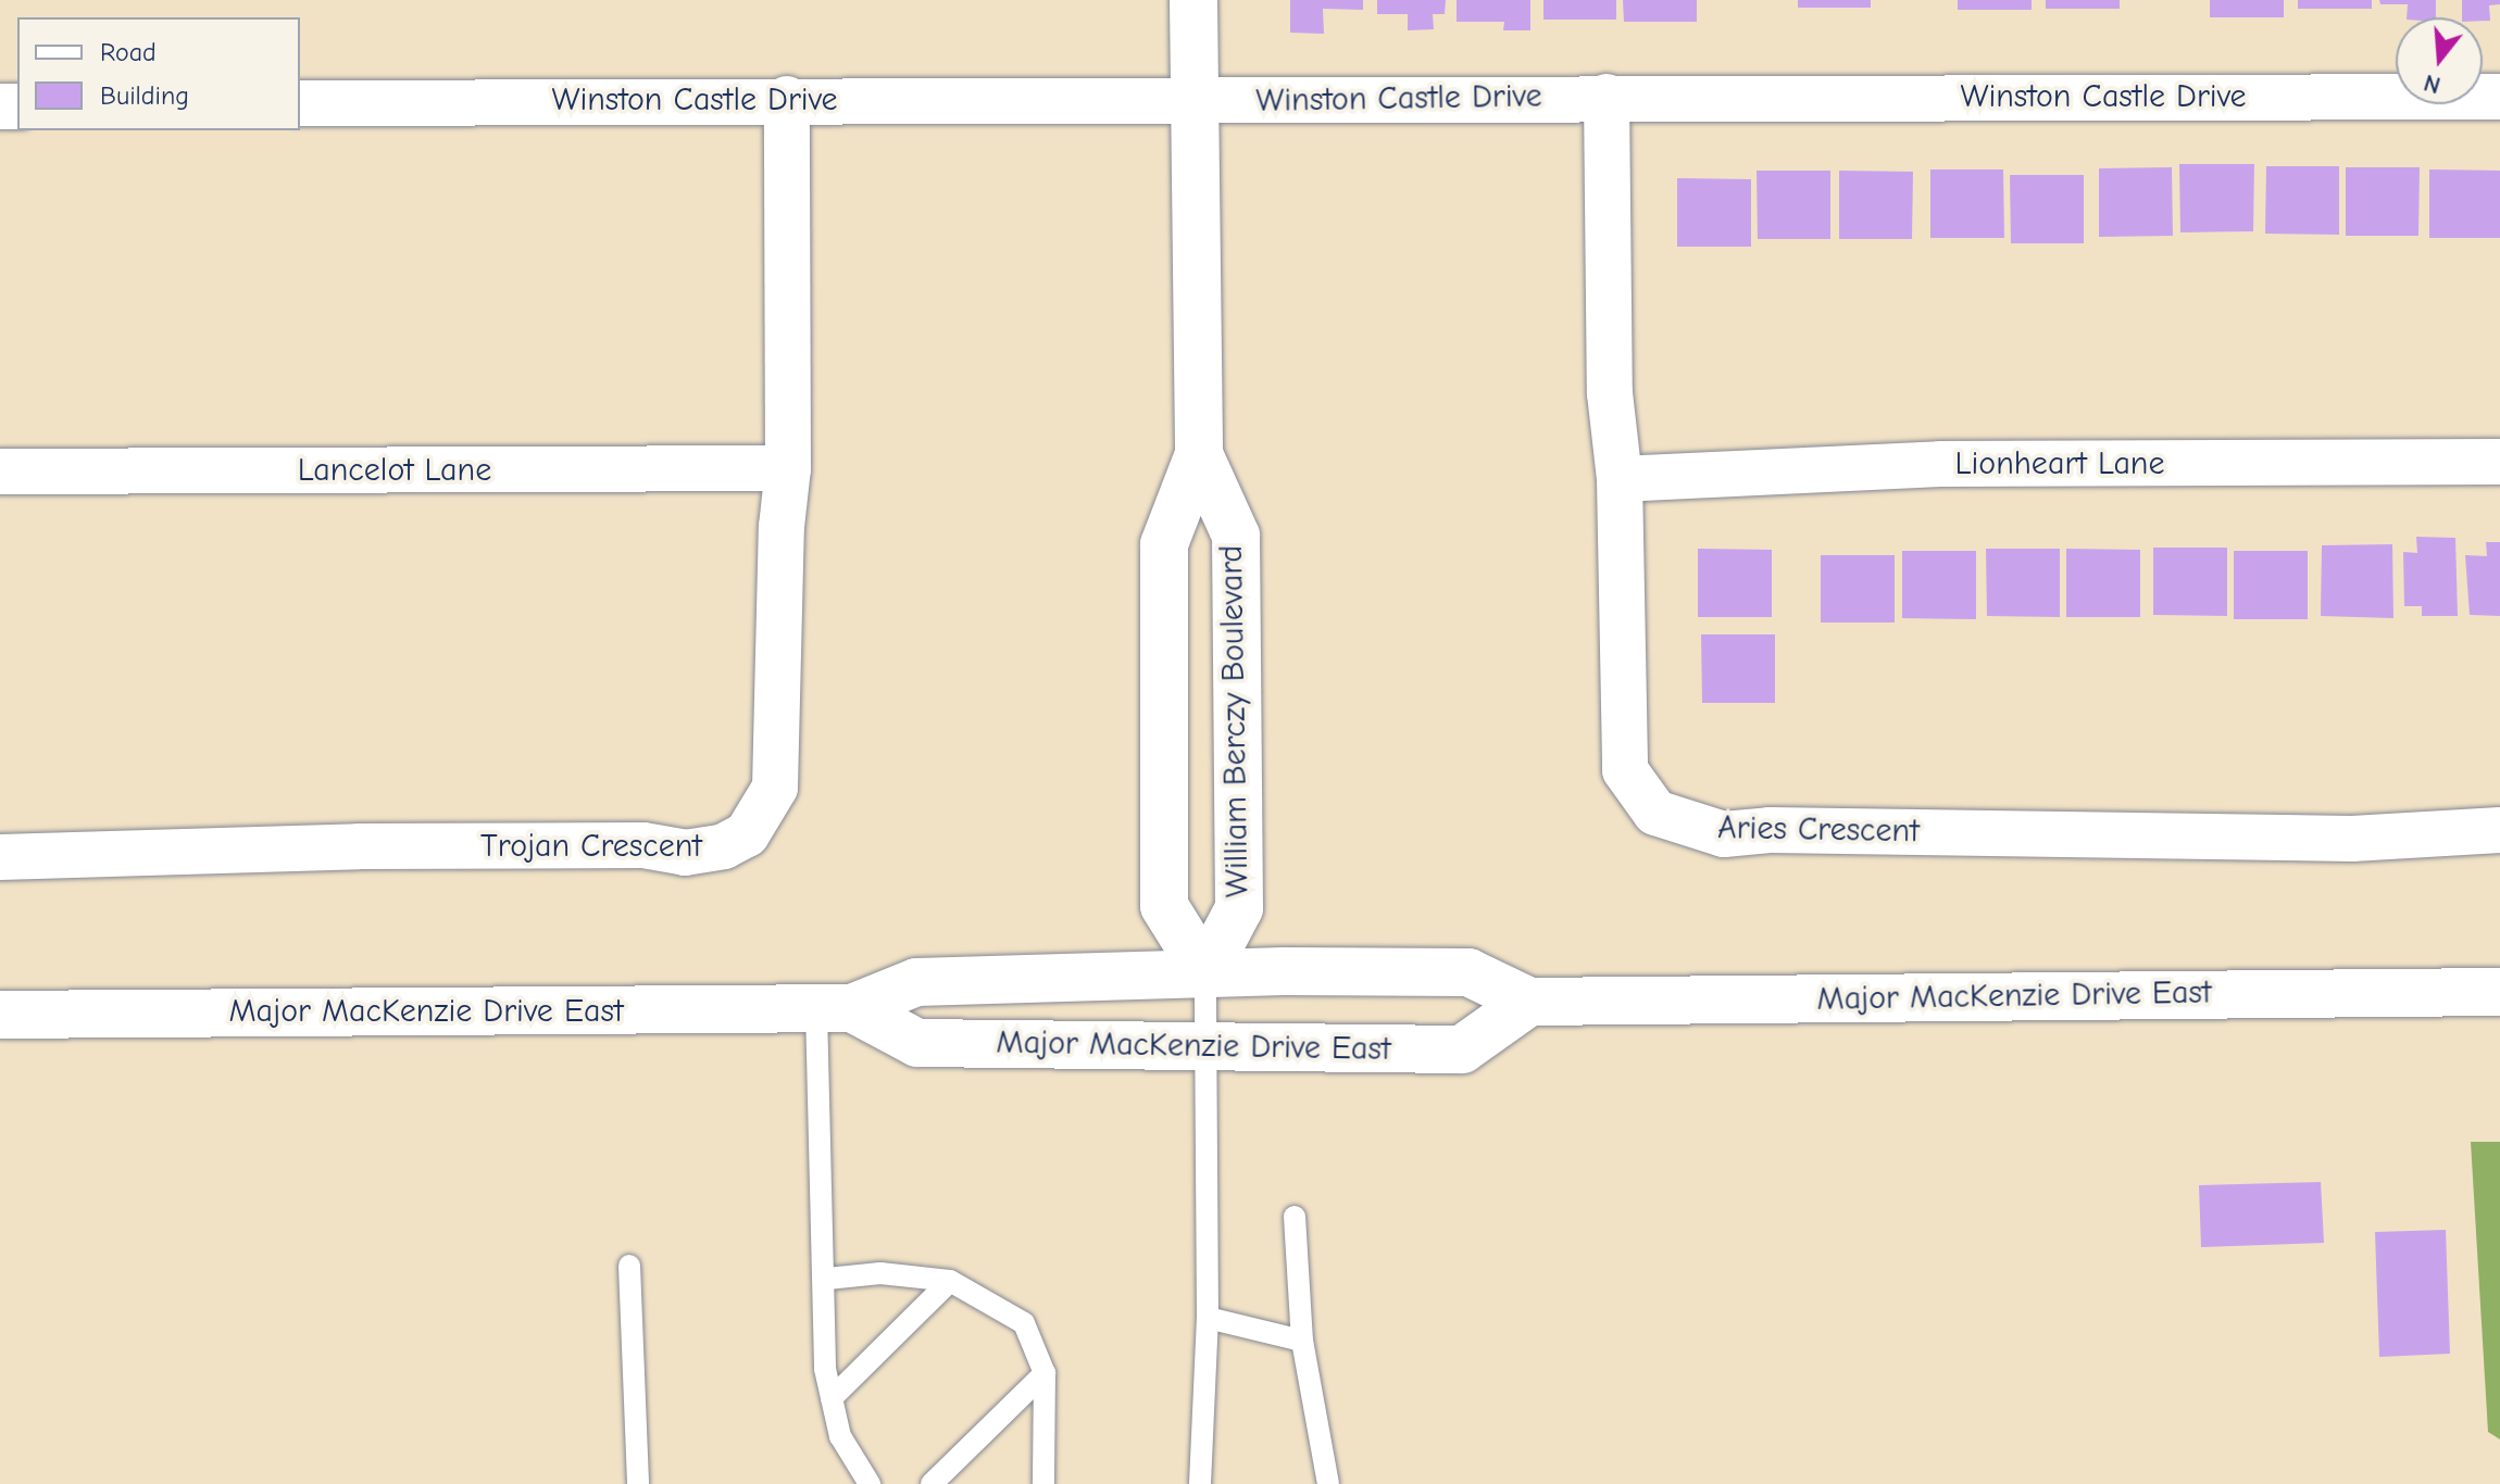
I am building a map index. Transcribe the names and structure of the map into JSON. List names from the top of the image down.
{
  "streets": {
    "main road": ["William Berczy Boulevard", "Major MacKenzie Drive East"],
    "street": [
      "Winston Castle Drive",
      "Lionheart Lane",
      "Lancelot Lane",
      "Aries Crescent",
      "Trojan Crescent"
    ]
  },
  "crossings": [
    ["Winston Castle Drive", "William Berczy Boulevard"],
    ["Winston Castle Drive", "Aries Crescent"],
    ["Winston Castle Drive", "Trojan Crescent"],
    ["Lionheart Lane", "Aries Crescent"],
    ["Lancelot Lane", "Trojan Crescent"],
    ["William Berczy Boulevard", "Major MacKenzie Drive East"]
  ],
  "legend": ["Road", "Building"],
  "north": "bottom"
}
